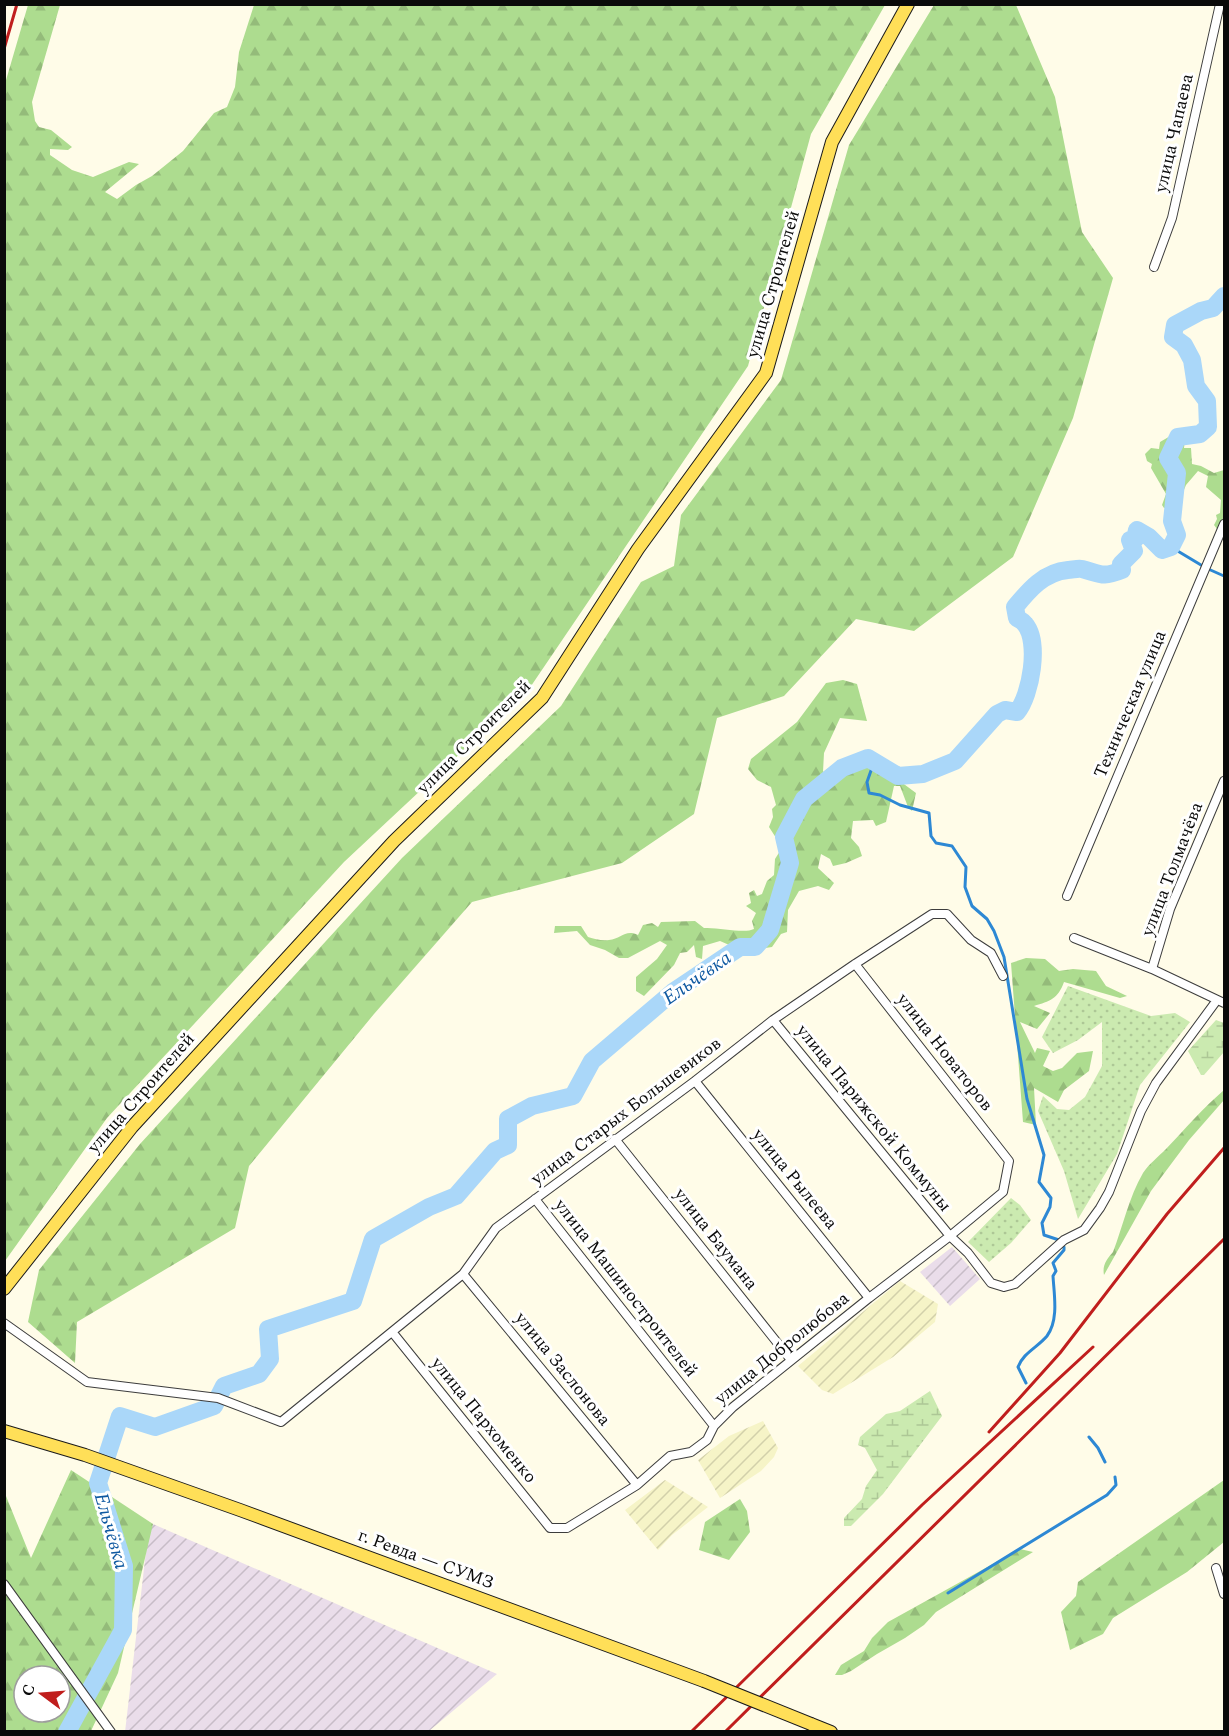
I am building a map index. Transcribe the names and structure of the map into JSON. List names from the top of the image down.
{
  "streets": {
    "main road": ["улица Строителей", "г. Ревда — СУМЗ"],
    "street": [
      "улица Чапаева",
      "Техническая улица",
      "улица Толмачёва",
      "улица Новаторов",
      "улица Старых Большевиков",
      "улица Парижской Коммуны",
      "улица Рылеева",
      "улица Баумана",
      "улица Машиностроителей",
      "улица Добролюбова",
      "улица Заслонова",
      "улица Пархоменко"
    ]
  },
  "crossings": [
    ["улица Новаторов", "улица Старых Большевиков"],
    ["улица Новаторов", "улица Добролюбова"],
    ["улица Старых Большевиков", "улица Парижской Коммуны"],
    ["улица Старых Большевиков", "улица Рылеева"],
    ["улица Старых Большевиков", "улица Баумана"],
    ["улица Старых Большевиков", "улица Машиностроителей"],
    ["улица Старых Большевиков", "улица Заслонова"],
    ["улица Старых Большевиков", "улица Пархоменко"],
    ["улица Парижской Коммуны", "улица Добролюбова"],
    ["улица Рылеева", "улица Добролюбова"],
    ["улица Баумана", "улица Добролюбова"],
    ["улица Машиностроителей", "улица Добролюбова"],
    ["улица Добролюбова", "улица Заслонова"],
    ["улица Добролюбова", "улица Пархоменко"]
  ],
  "water": ["Ельчёвка"],
  "north": "left"
}
